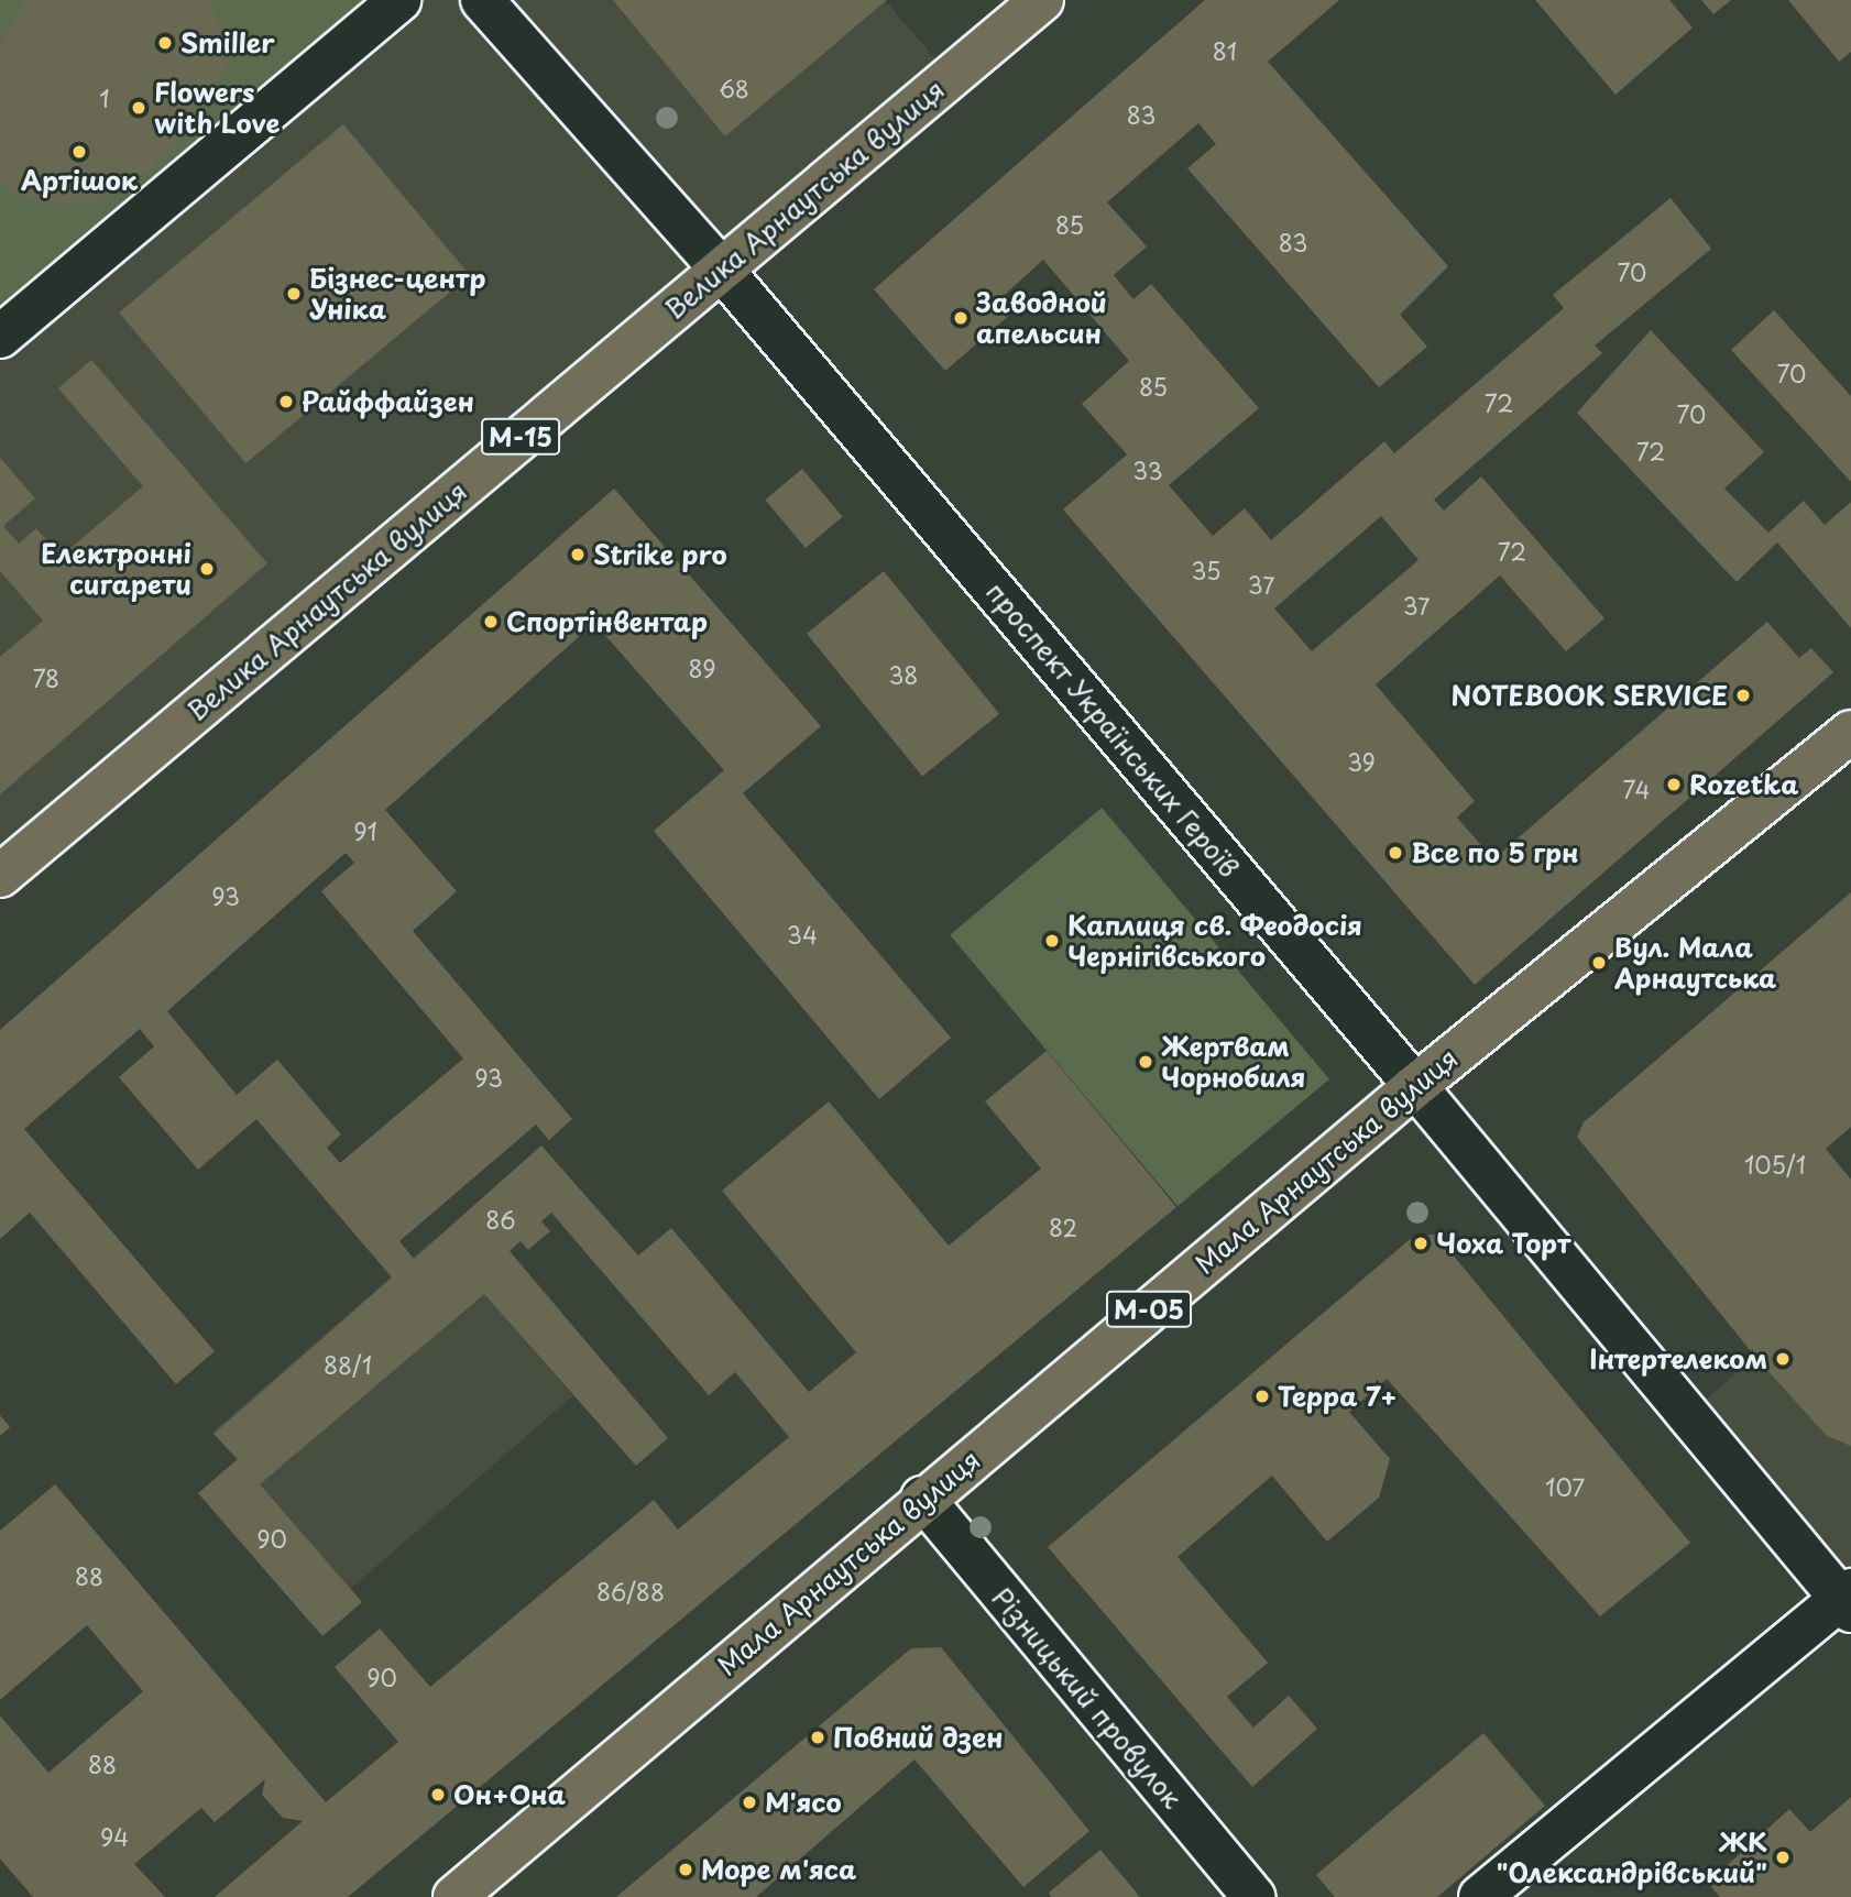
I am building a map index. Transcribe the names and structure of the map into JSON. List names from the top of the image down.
{
  "streets": {
    "main road": [
      "Велика Арнаутська вулиця",
      "М-15",
      "Мала Арнаутська вулиця",
      "М-05"
    ],
    "street": ["проспект Українських Героїв", "Різницький провулок"]
  },
  "crossings": [
    ["Велика Арнаутська вулиця", "проспект Українських Героїв"],
    ["проспект Українських Героїв", "Мала Арнаутська вулиця"],
    ["Мала Арнаутська вулиця", "Різницький провулок"]
  ],
  "places": [
    "Smiller",
    "Flowers with Love",
    "Артішок",
    "Бізнес-центр Уніка",
    "Заводной апельсин",
    "Райффайзен",
    "Strike pro",
    "Електронні сигарети",
    "Спортінвентар",
    "NOTEBOOK SERVICE",
    "Rozetka",
    "Все по 5 грн",
    "Каплиця св. Феодосія Чернігівського",
    "Вул. Мала Арнаутська",
    "Жертвам Чорнобиля",
    "Чоха Торт",
    "Інтертелеком",
    "Терра 7+",
    "Повний дзен",
    "Он+Она",
    "М'ясо",
    "ЖК \"Олександрівський\"",
    "Море м'яса"
  ],
  "house_numbers": [
    "81",
    "68",
    "1",
    "83",
    "85",
    "83",
    "70",
    "70",
    "85",
    "72",
    "70",
    "72",
    "33",
    "72",
    "35",
    "37",
    "37",
    "89",
    "38",
    "78",
    "39",
    "74",
    "91",
    "93",
    "34",
    "93",
    "105/1",
    "86",
    "82",
    "88/1",
    "107",
    "90",
    "88",
    "86/88",
    "90",
    "88",
    "94"
  ]
}
